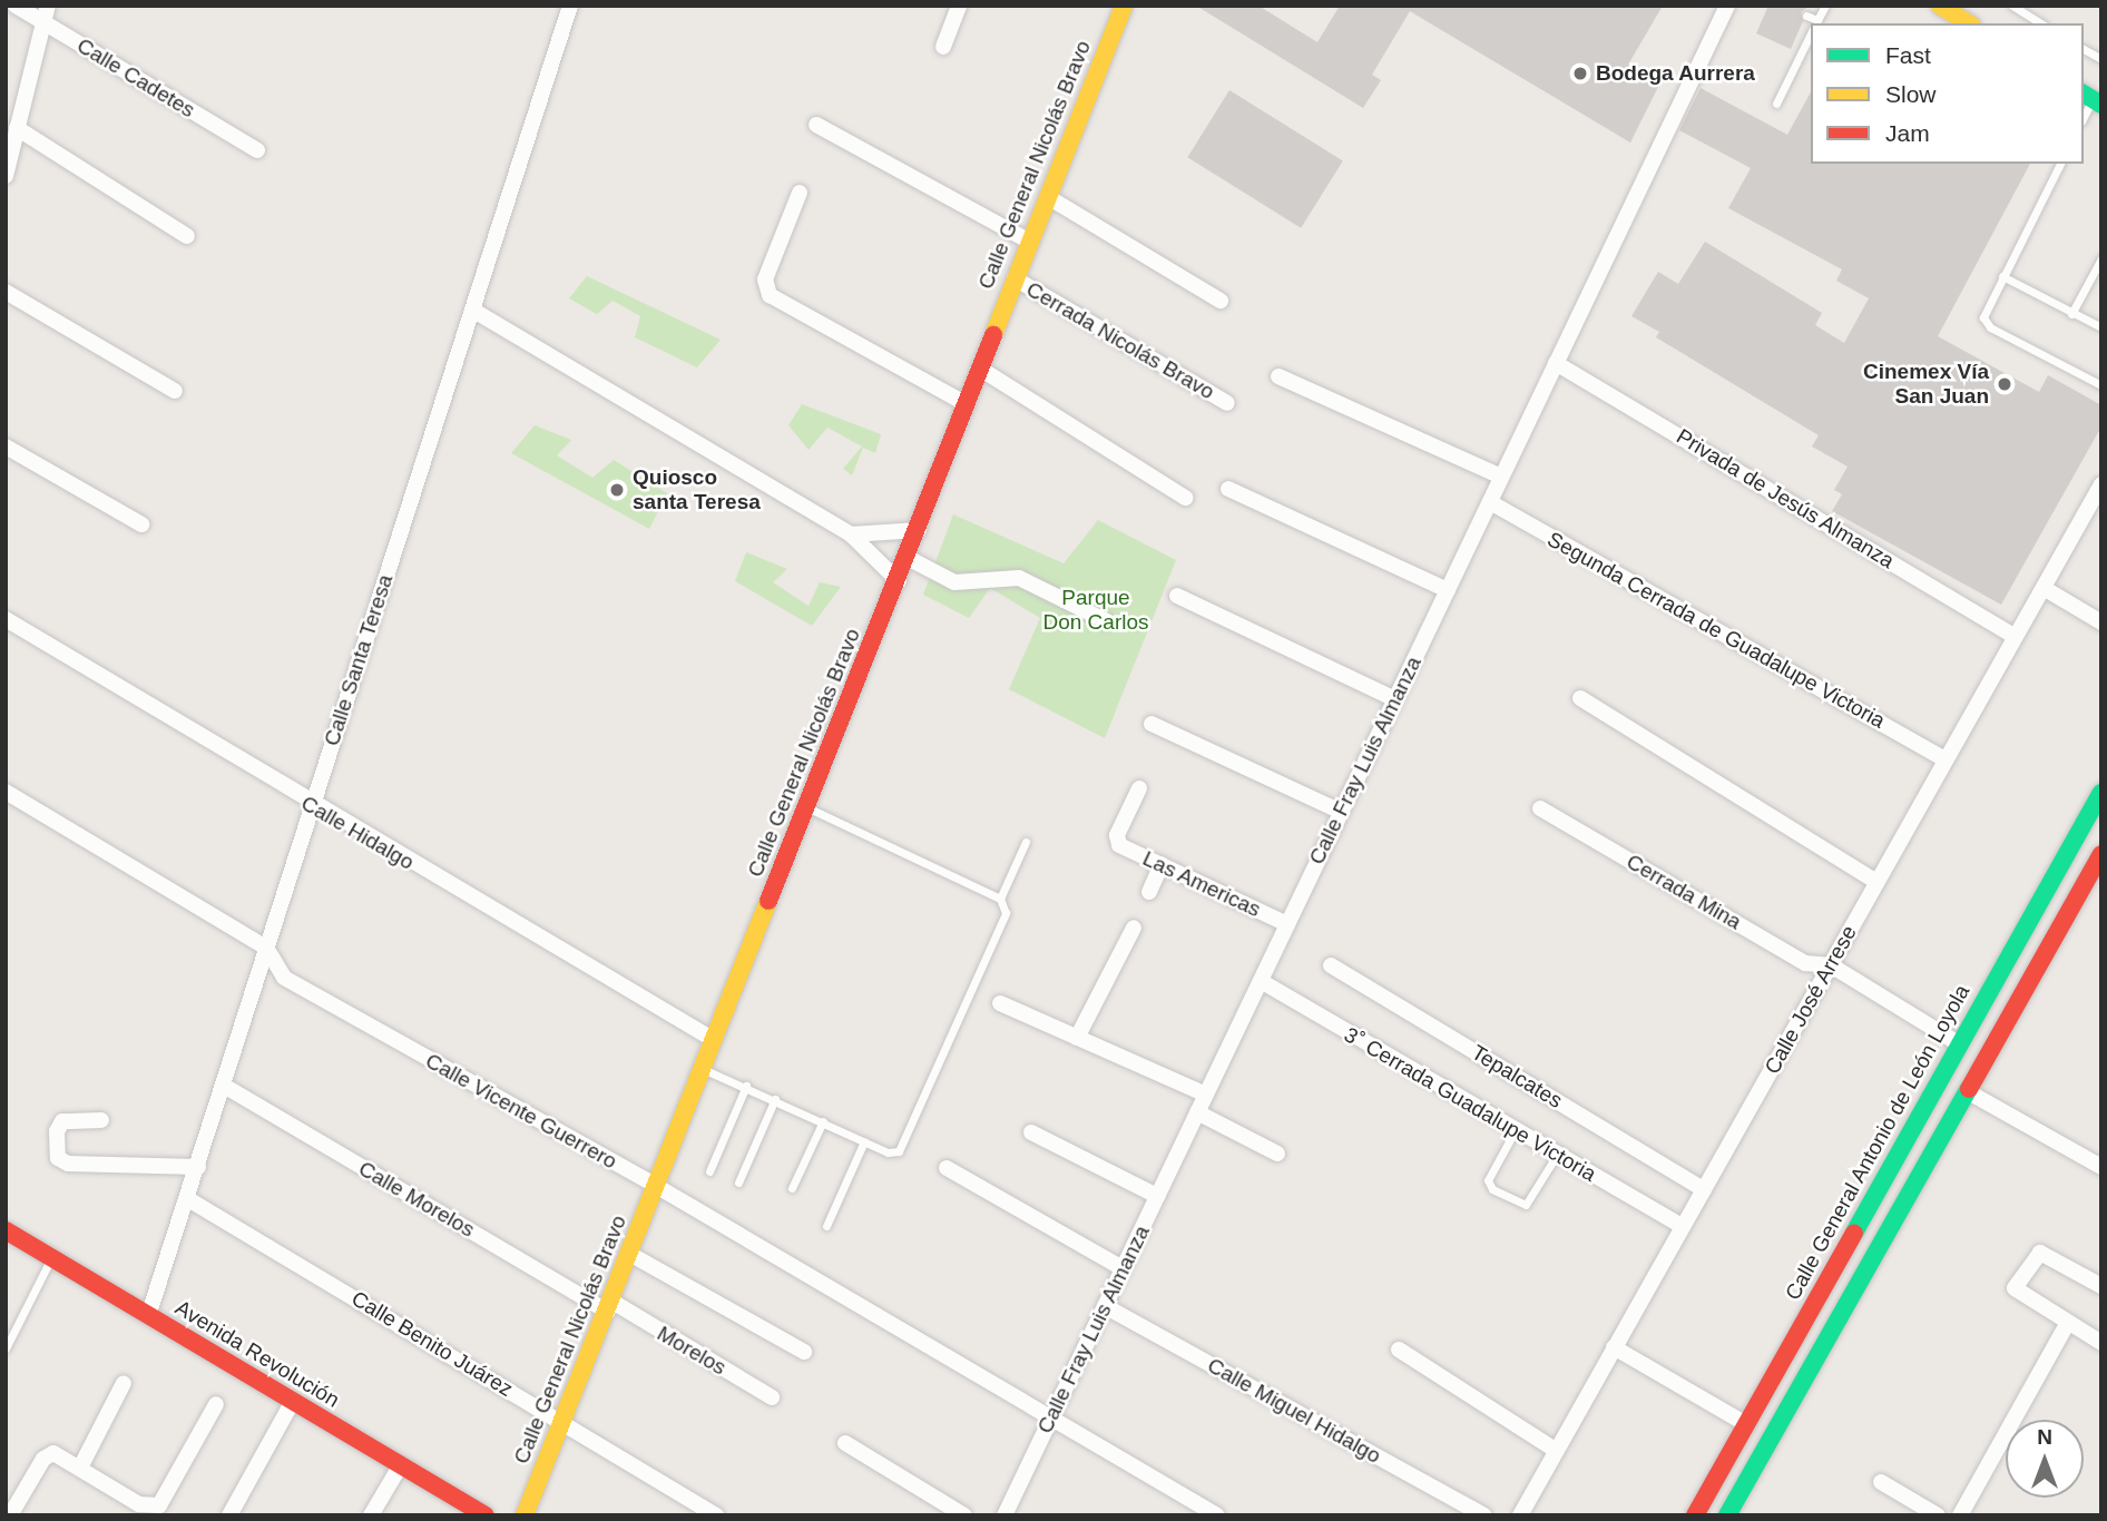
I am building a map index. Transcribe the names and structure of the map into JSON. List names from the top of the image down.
{
  "streets": {
    "street": [
      "Calle Cadetes",
      "Calle General Nicolás Bravo",
      "Cerrada Nicolás Bravo",
      "Privada de Jesús Almanza",
      "Segunda Cerrada de Guadalupe Victoria",
      "Calle Santa Teresa",
      "Calle Fray Luis Almanza",
      "Calle Hidalgo",
      "Las Americas",
      "Cerrada Mina",
      "Calle José Arrese",
      "Tepalcates",
      "3˚ Cerrada Guadalupe Victoria",
      "Calle Vicente Guerrero",
      "Calle General Antonio de León Loyola",
      "Calle Morelos",
      "Calle Benito Juárez",
      "Morelos",
      "Avenida Revolución",
      "Calle Miguel Hidalgo"
    ]
  },
  "crossings": [
    ["Calle General Nicolás Bravo", "Cerrada Nicolás Bravo"],
    ["Calle General Nicolás Bravo", "Calle Hidalgo"],
    ["Calle General Nicolás Bravo", "Calle Vicente Guerrero"],
    ["Calle General Nicolás Bravo", "Calle Morelos"],
    ["Calle General Nicolás Bravo", "Calle Benito Juárez"],
    ["Calle General Nicolás Bravo", "Morelos"],
    ["Privada de Jesús Almanza", "Calle Fray Luis Almanza"],
    ["Privada de Jesús Almanza", "Calle José Arrese"],
    ["Segunda Cerrada de Guadalupe Victoria", "Calle Fray Luis Almanza"],
    ["Segunda Cerrada de Guadalupe Victoria", "Calle José Arrese"],
    ["Calle Santa Teresa", "Calle Hidalgo"],
    ["Calle Santa Teresa", "Calle Vicente Guerrero"],
    ["Calle Santa Teresa", "Calle Morelos"],
    ["Calle Santa Teresa", "Calle Benito Juárez"],
    ["Calle Santa Teresa", "Avenida Revolución"],
    ["Calle Fray Luis Almanza", "Las Americas"],
    ["Calle Fray Luis Almanza", "3˚ Cerrada Guadalupe Victoria"],
    ["Calle Fray Luis Almanza", "Calle Vicente Guerrero"],
    ["Calle Fray Luis Almanza", "Calle Miguel Hidalgo"],
    ["Cerrada Mina", "Calle José Arrese"],
    ["Cerrada Mina", "Calle General Antonio de León Loyola"],
    ["Calle José Arrese", "Tepalcates"],
    ["Calle José Arrese", "3˚ Cerrada Guadalupe Victoria"],
    ["Calle Morelos", "Morelos"]
  ],
  "parks": ["Parque Don Carlos"],
  "places": ["Bodega Aurrera", "Cinemex Vía San Juan", "Quiosco santa Teresa"],
  "legend": ["Fast", "Slow", "Jam"],
  "north": "top"
}
